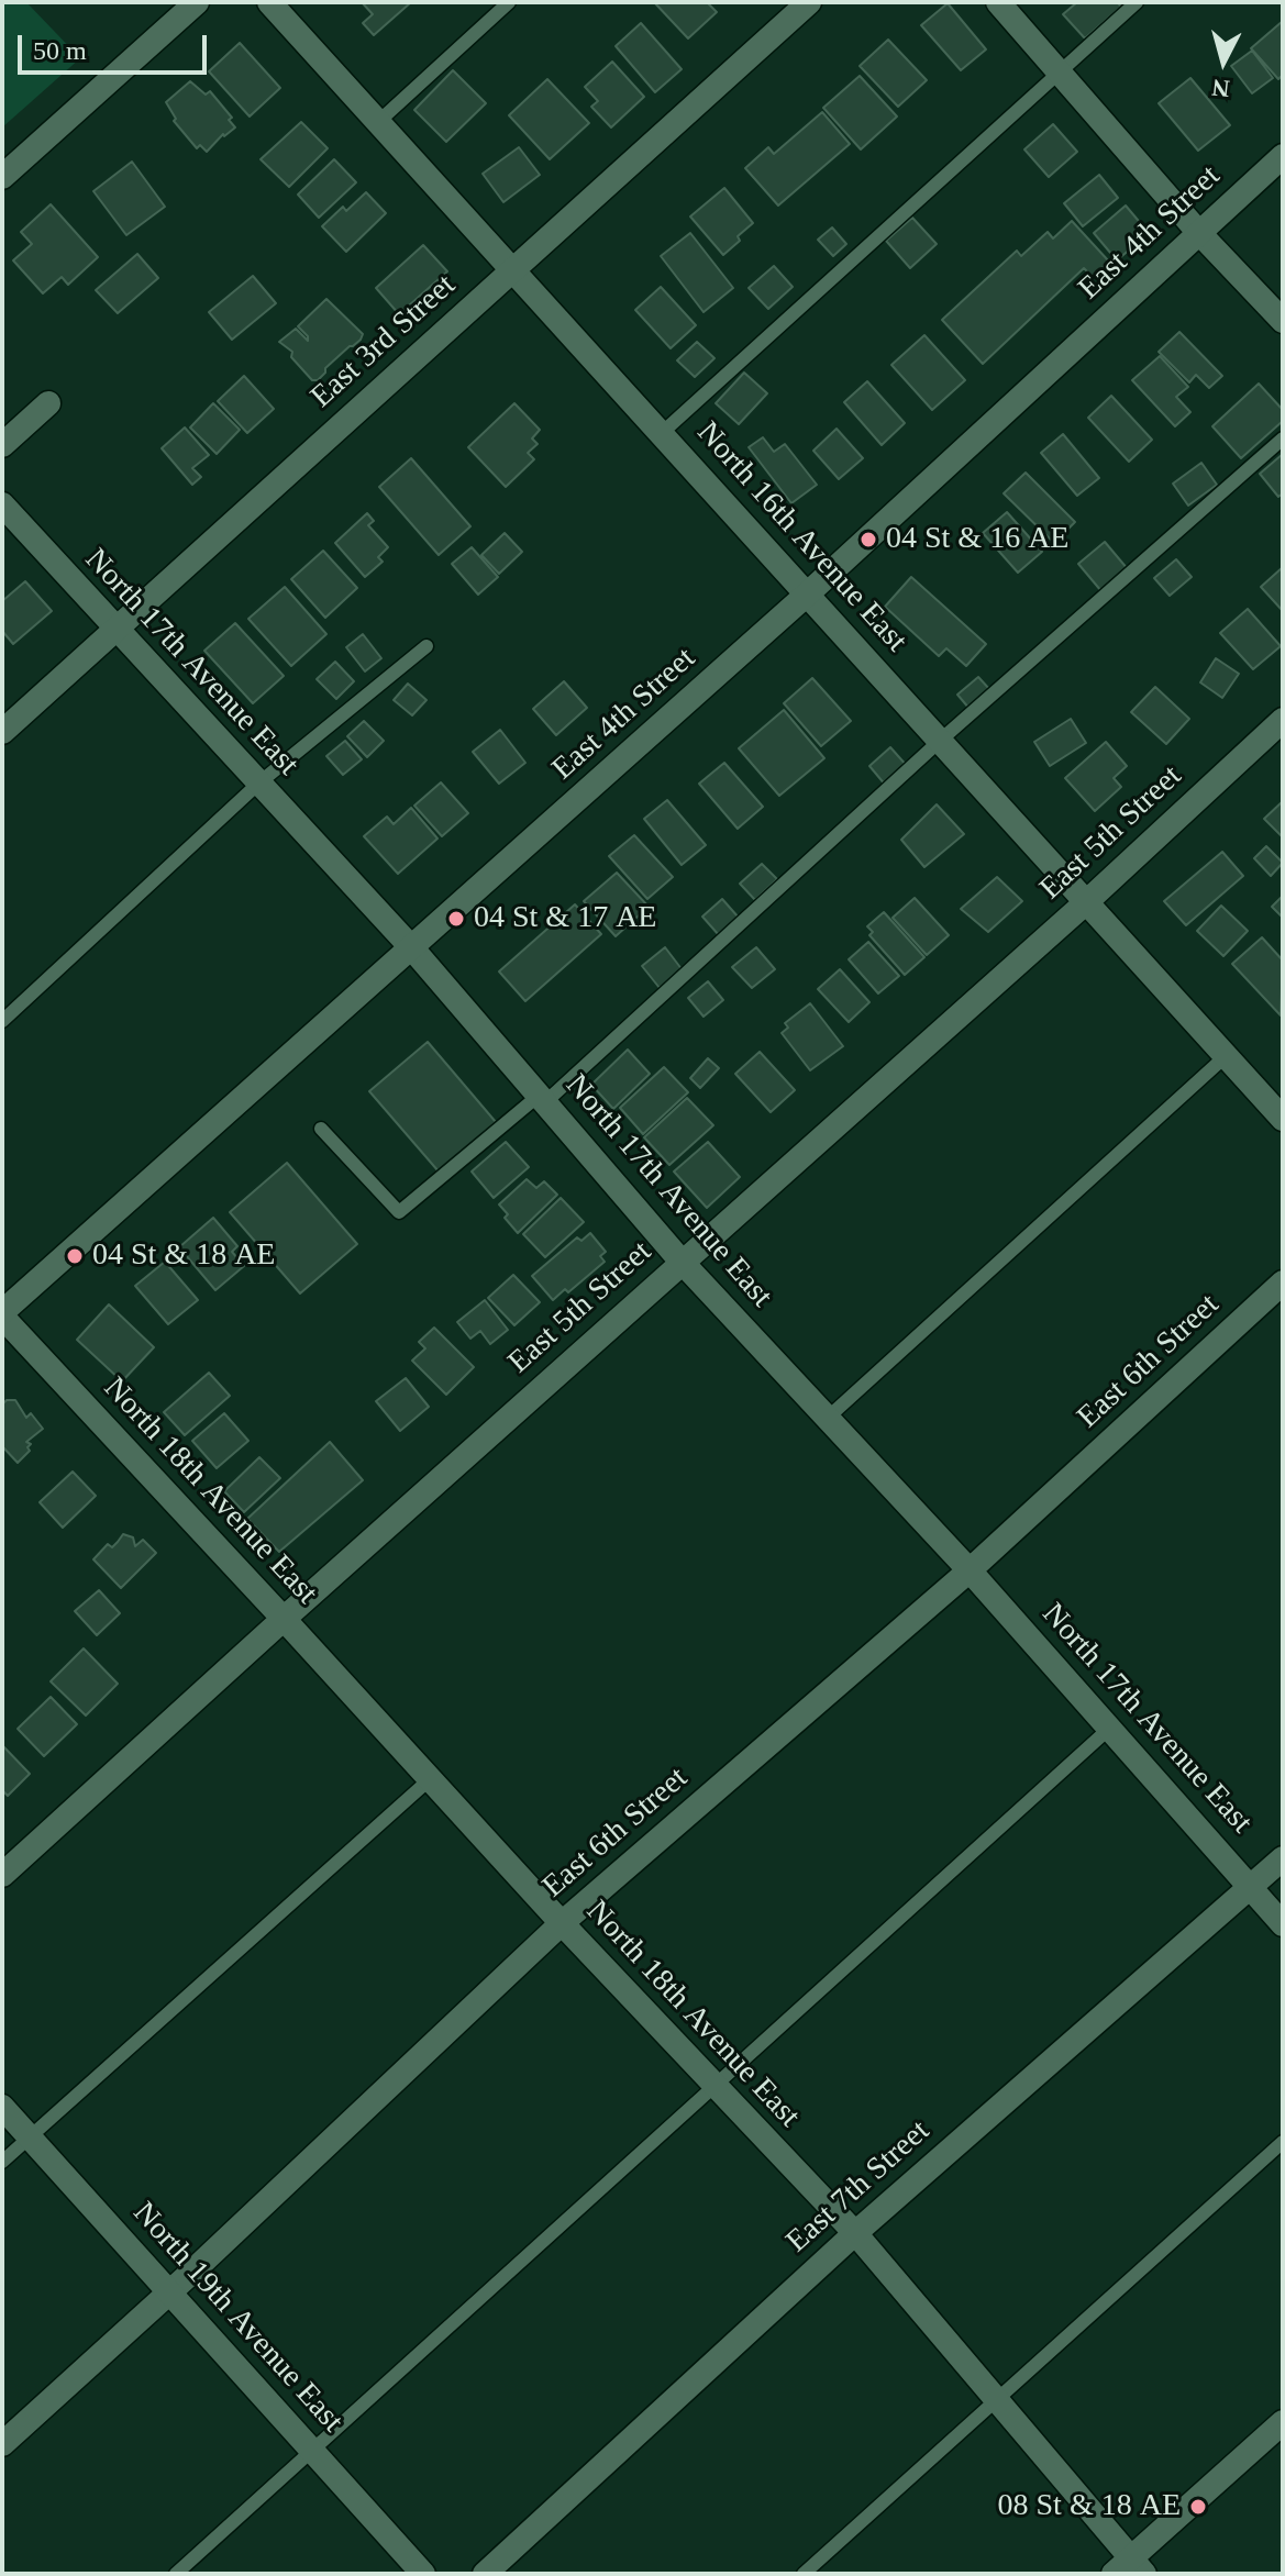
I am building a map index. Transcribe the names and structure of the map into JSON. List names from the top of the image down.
{
  "streets": {
    "street": [
      "East 4th Street",
      "East 3rd Street",
      "North 16th Avenue East",
      "North 17th Avenue East",
      "East 5th Street",
      "East 6th Street",
      "North 18th Avenue East",
      "East 7th Street",
      "North 19th Avenue East"
    ]
  },
  "crossings": [
    ["East 4th Street", "North 16th Avenue East"],
    ["East 4th Street", "North 17th Avenue East"],
    ["East 4th Street", "North 18th Avenue East"],
    ["East 3rd Street", "North 16th Avenue East"],
    ["East 3rd Street", "North 17th Avenue East"],
    ["North 16th Avenue East", "East 5th Street"],
    ["North 17th Avenue East", "East 5th Street"],
    ["North 17th Avenue East", "East 6th Street"],
    ["North 17th Avenue East", "East 7th Street"],
    ["East 5th Street", "North 18th Avenue East"],
    ["East 6th Street", "North 18th Avenue East"],
    ["East 6th Street", "North 19th Avenue East"],
    ["North 18th Avenue East", "East 7th Street"]
  ],
  "places": [
    "04 St & 16 AE",
    "04 St & 17 AE",
    "04 St & 18 AE",
    "08 St & 18 AE"
  ],
  "scale_bar": "50 m",
  "north": "bottom"
}
